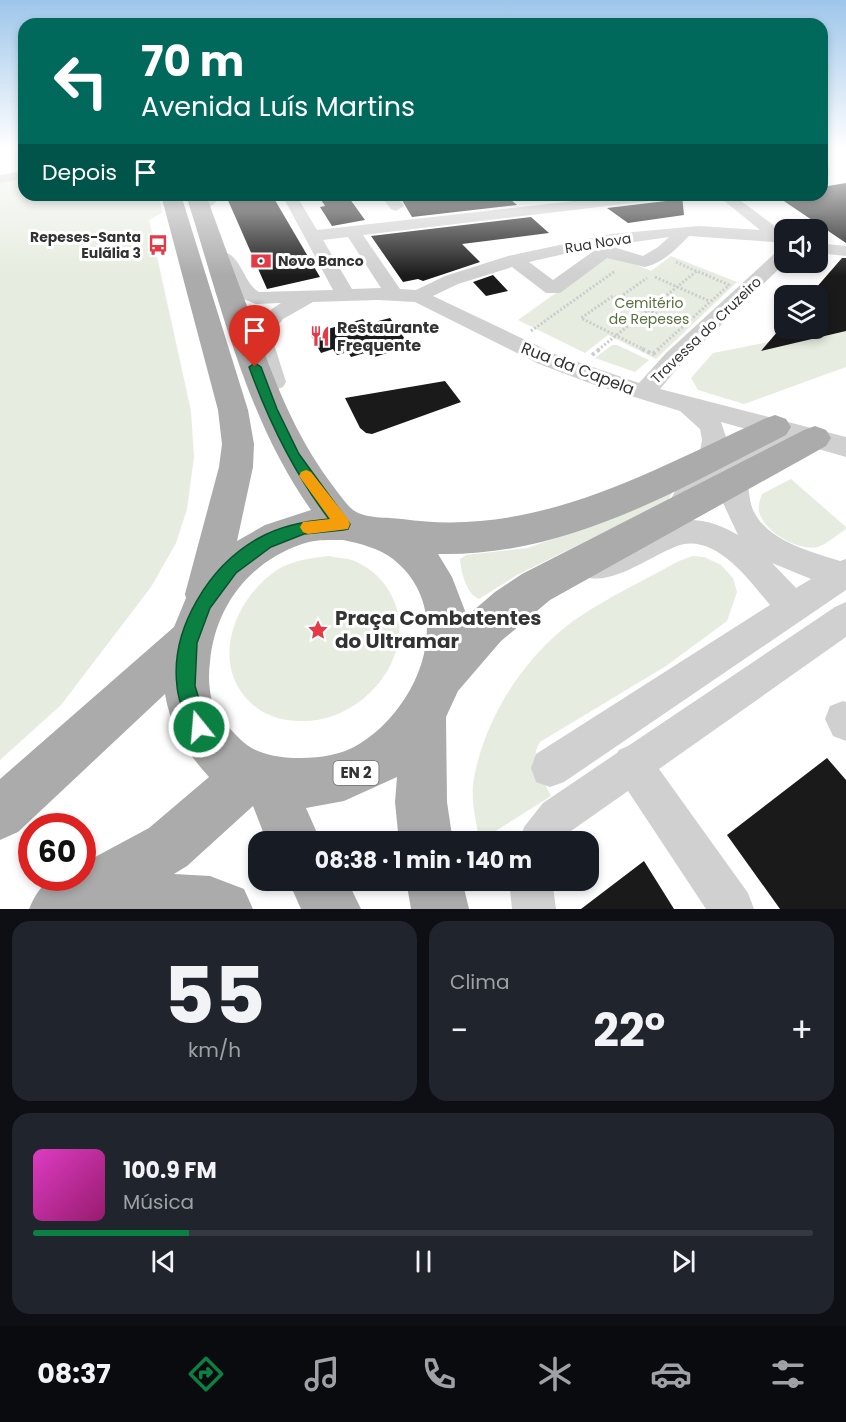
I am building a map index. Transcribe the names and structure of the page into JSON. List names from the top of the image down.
{
  "streets": {
    "main road": ["EN 2"],
    "street": ["Rua Nova", "Travessa do Cruzeiro", "Rua da Capela"]
  },
  "crossings": [
    ["Rua Nova", "Rua da Capela"],
    ["Travessa do Cruzeiro", "Rua da Capela"]
  ],
  "parks": ["Cemitério de Repeses"],
  "places": {
    "bus stop": ["Repeses-Santa Eulãlia 3"],
    "bank": ["Novo Banco"],
    "restaurant": ["Restaurante Frequente"],
    "place": ["Praça Combatentes do Ultramar"]
  },
  "page": {
    "turn": ["70 m", "Avenida Luís Martins"],
    "then": "Depois",
    "limit": "60",
    "trip": "08:38 · 1 min · 140 m",
    "tile": [
      ["55", "km/h"],
      "Clima"
    ],
    "heat": ["−", "22°", "+"],
    "song": ["100.9 FM", "Música"],
    "tabs": "08:37"
  }
}
